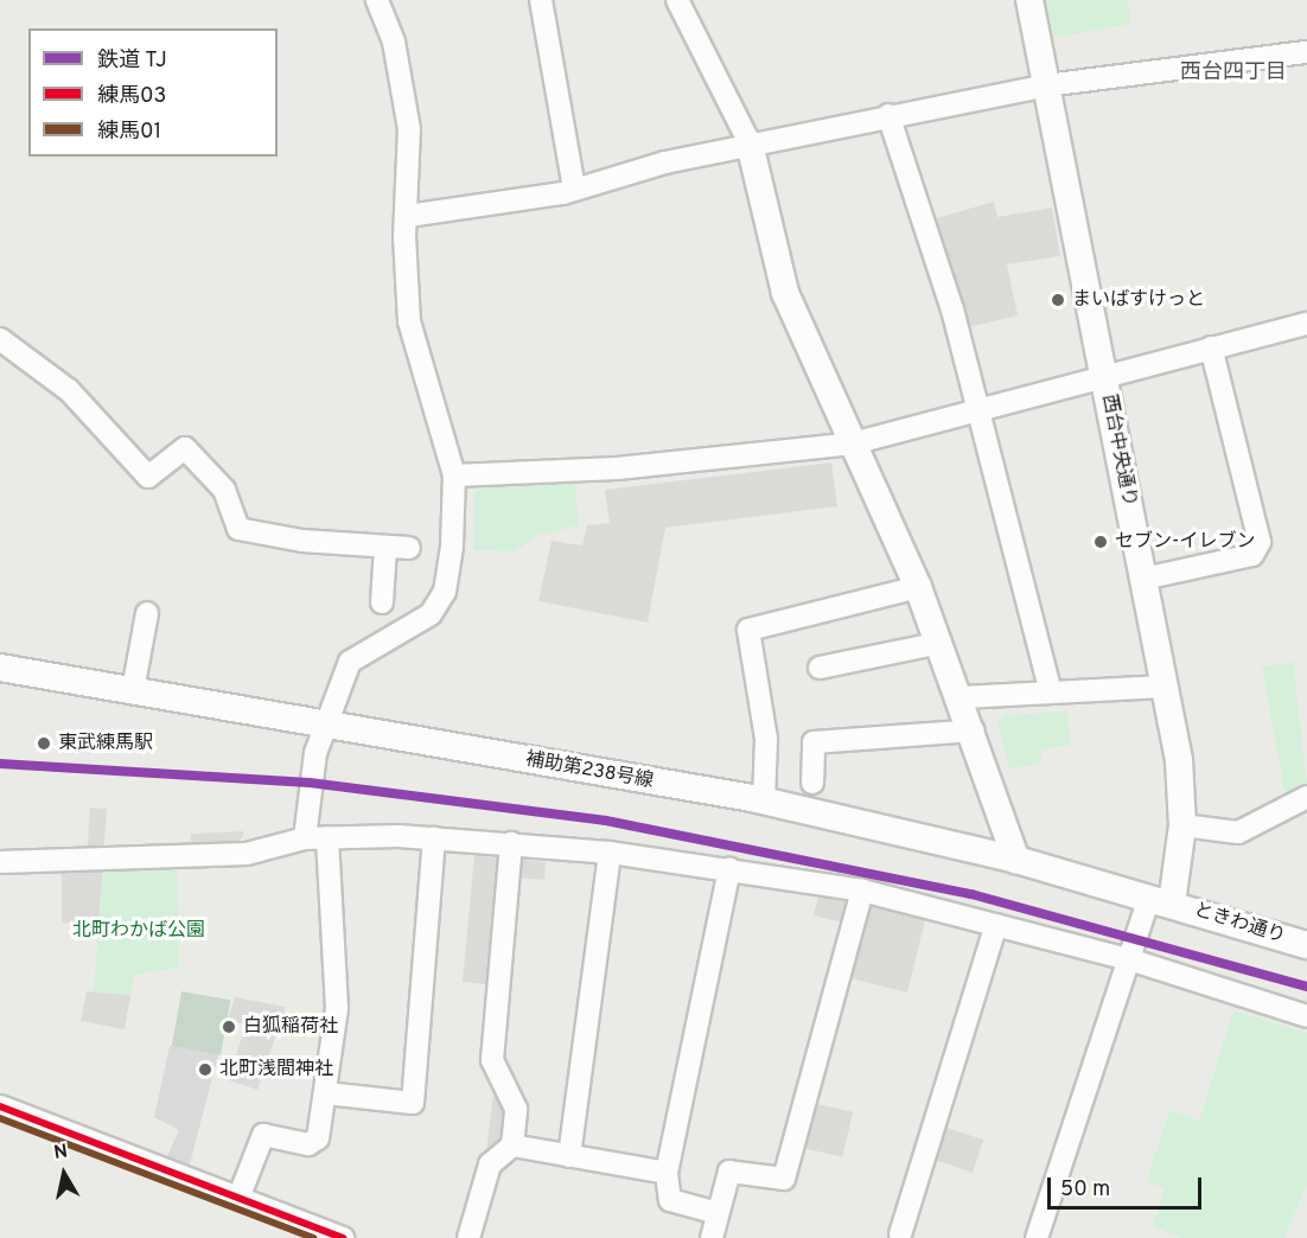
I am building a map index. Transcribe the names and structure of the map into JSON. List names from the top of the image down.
{
  "streets": {
    "street": ["西台中央通り", "補助第238号線", "ときわ通り"]
  },
  "crossings": [
    ["西台中央通り", "補助第238号線"],
    ["西台中央通り", "ときわ通り"],
    ["補助第238号線", "ときわ通り"]
  ],
  "districts": ["西台四丁目"],
  "parks": ["北町わかば公園"],
  "places": [
    "まいばすけっと",
    "セブン-イレブン",
    "東武練馬駅",
    "白狐稲荷社",
    "北町浅間神社"
  ],
  "lines": ["rail line TJ", "transit line 練馬03", "transit line 練馬01"],
  "legend": ["鉄道 TJ", "練馬03", "練馬01"],
  "scale_bar": "50 m",
  "north": "top"
}
